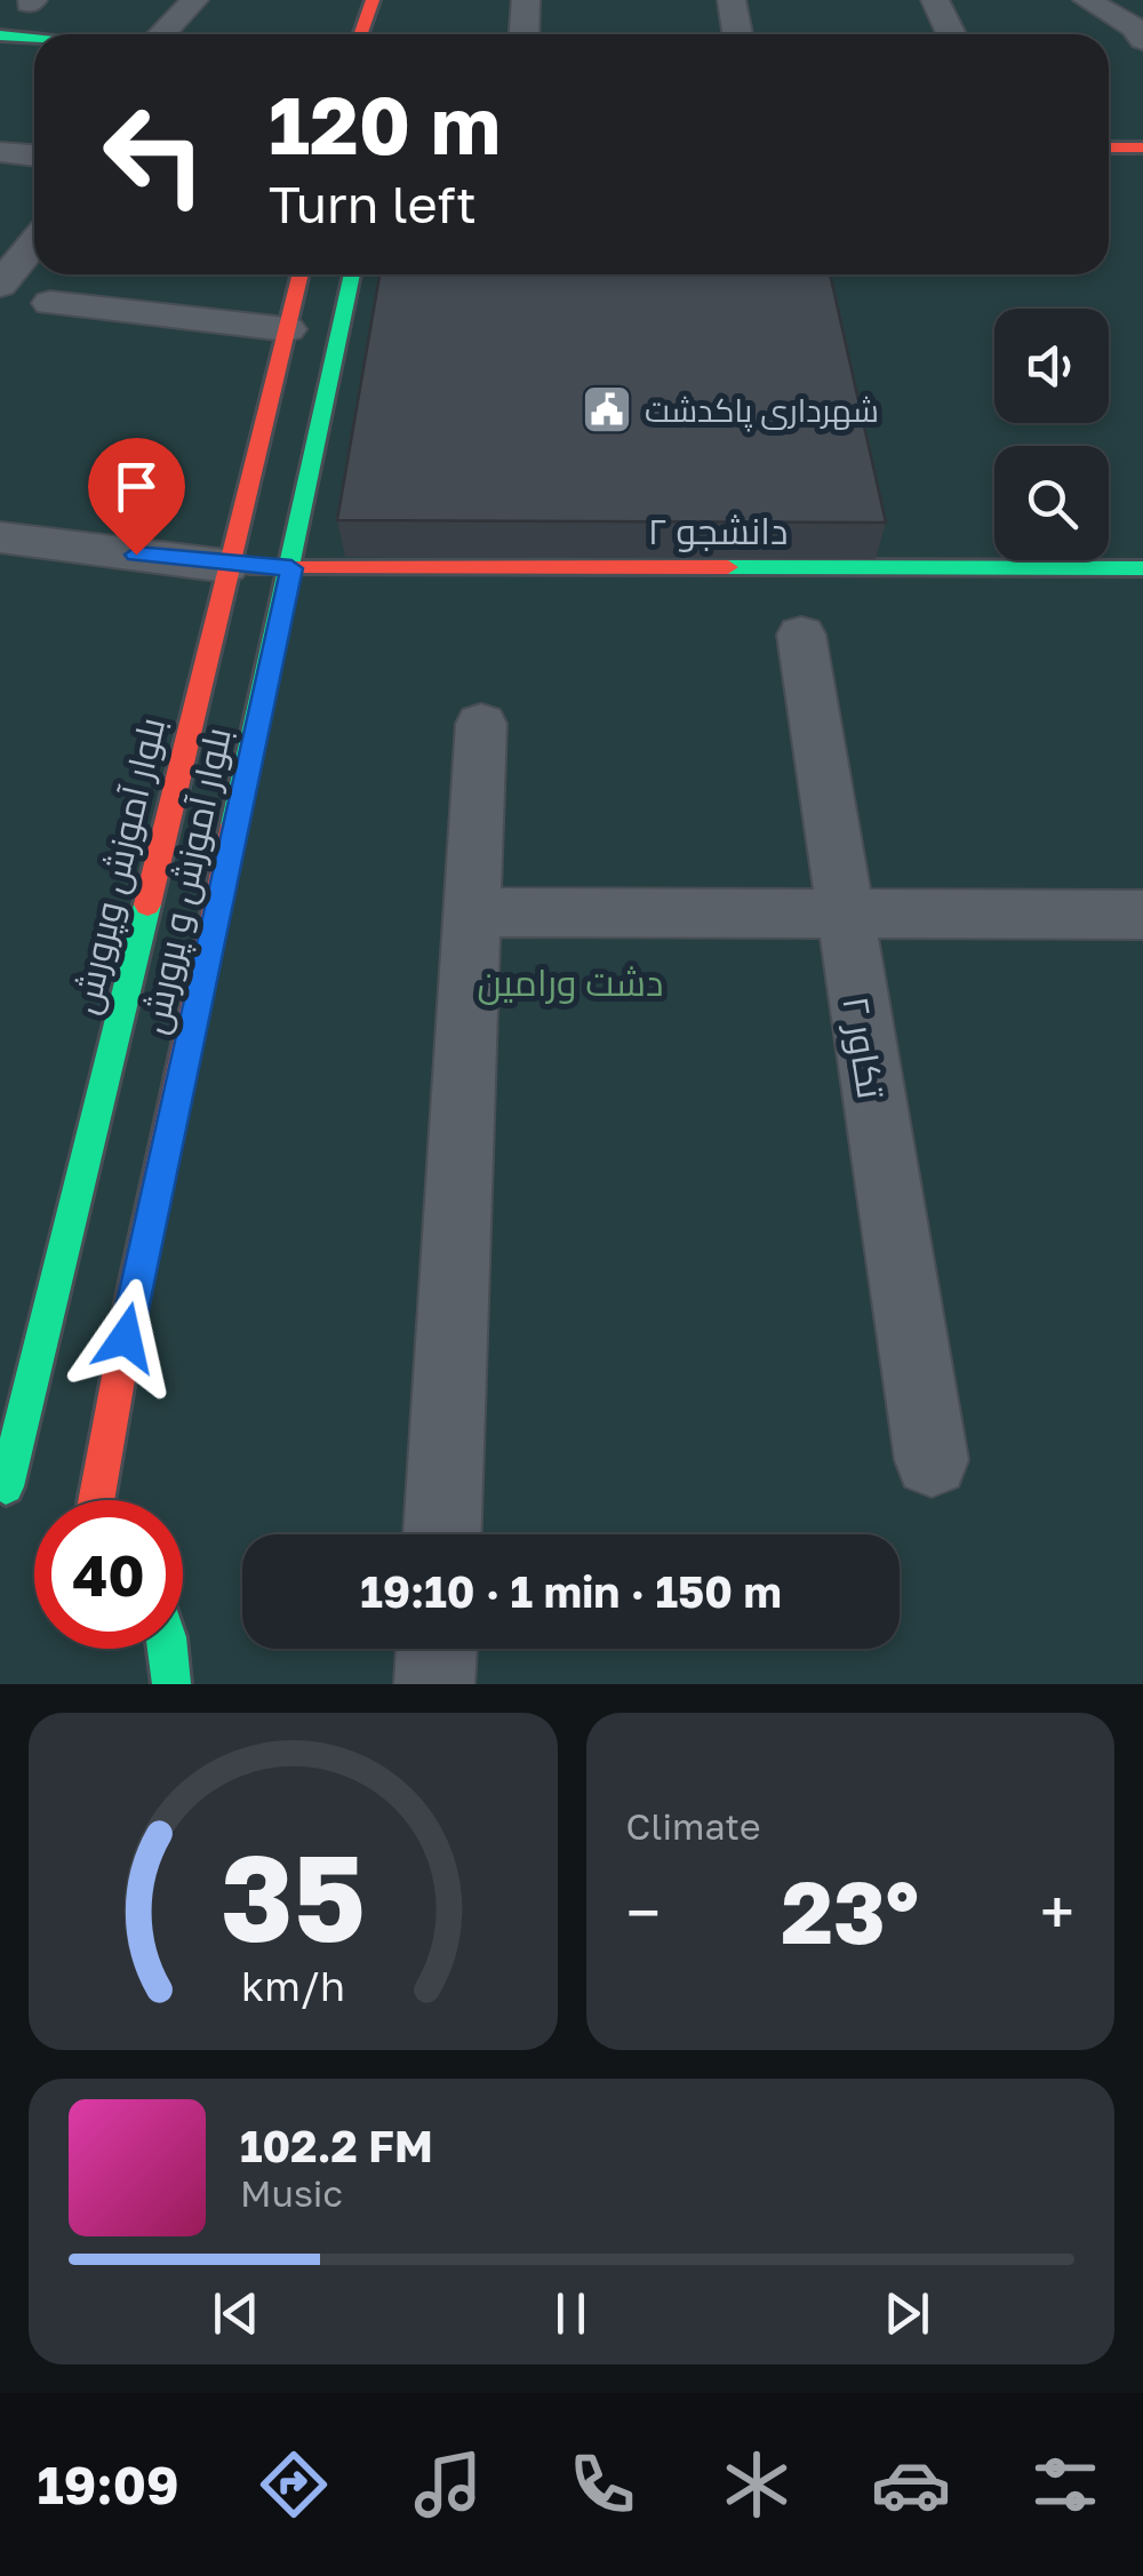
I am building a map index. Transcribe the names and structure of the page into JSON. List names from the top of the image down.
{
  "streets": {
    "street": [
      "دانشجو ۲",
      "بلوار آموزش وپرورش",
      "بلوار آموزش و پرورش",
      "تکاور ۲"
    ]
  },
  "crossings": [
    ["دانشجو ۲", "بلوار آموزش وپرورش"],
    ["دانشجو ۲", "بلوار آموزش و پرورش"]
  ],
  "parks": ["دشت ورامین"],
  "places": {
    "public building": ["شهرداری پاکدشت"]
  },
  "page": {
    "turn": ["120 m", "Turn left"],
    "limit": "40",
    "trip": "19:10 · 1 min · 150 m",
    "tile": "Climate",
    "heat": ["−", "23°", "+"],
    "song": ["102.2 FM", "Music"],
    "tabs": "19:09",
    "gauge": ["35", "km/h"]
  }
}
